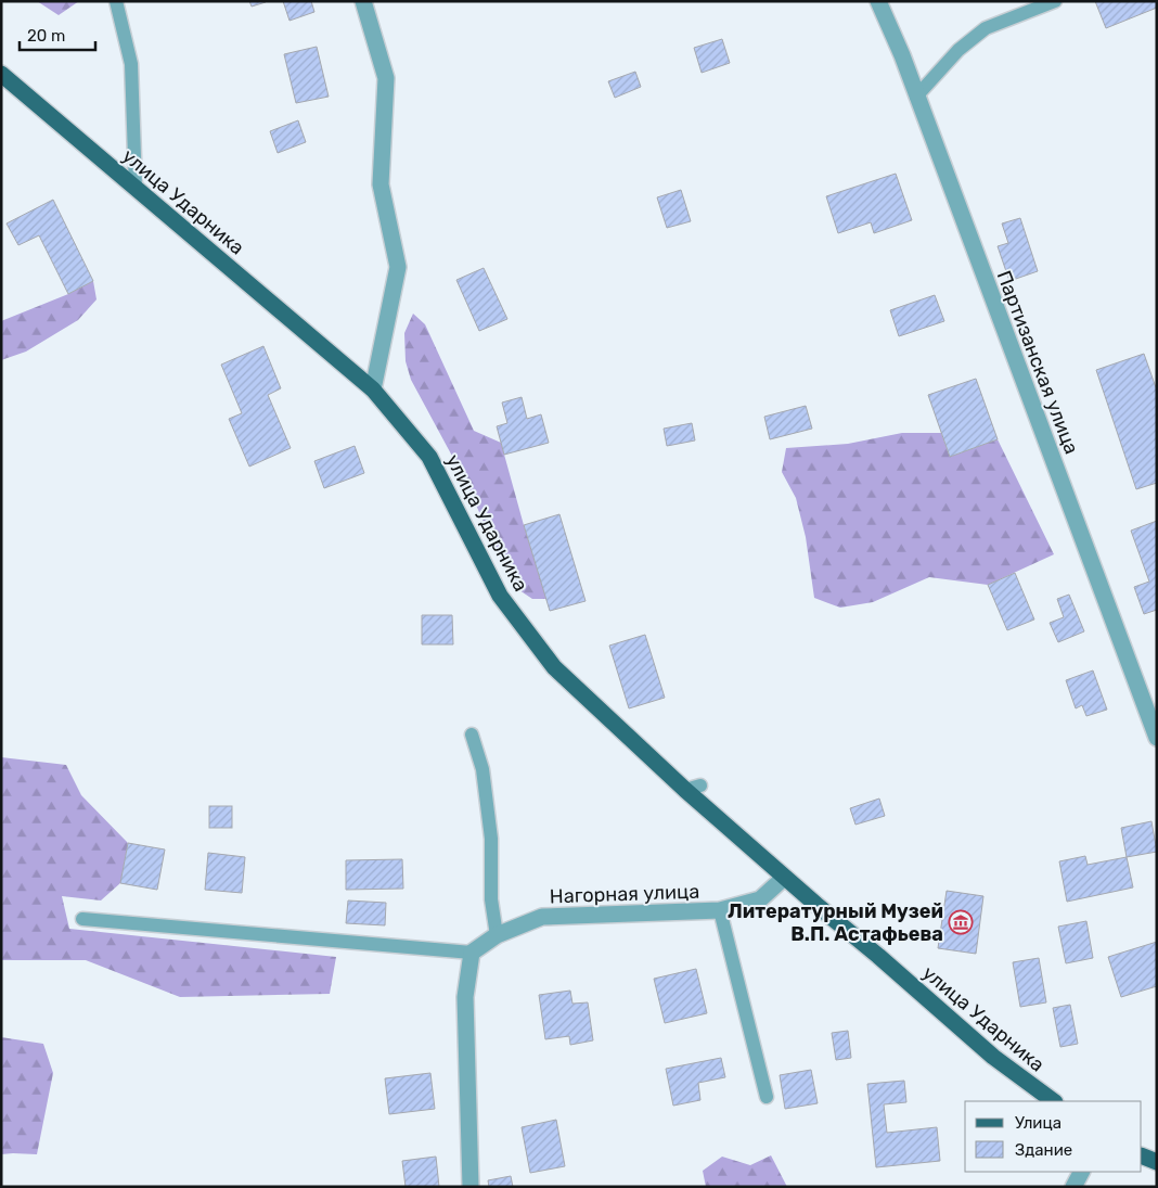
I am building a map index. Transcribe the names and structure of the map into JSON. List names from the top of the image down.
{
  "streets": {
    "main road": ["улица Ударника"],
    "street": ["Партизанская улица", "Нагорная улица"]
  },
  "crossings": [
    ["улица Ударника", "Нагорная улица"]
  ],
  "places": {
    "museum": ["Литературный Музей В.П. Астафьева"]
  },
  "legend": ["Улица", "Здание"],
  "scale_bar": "20 m"
}
